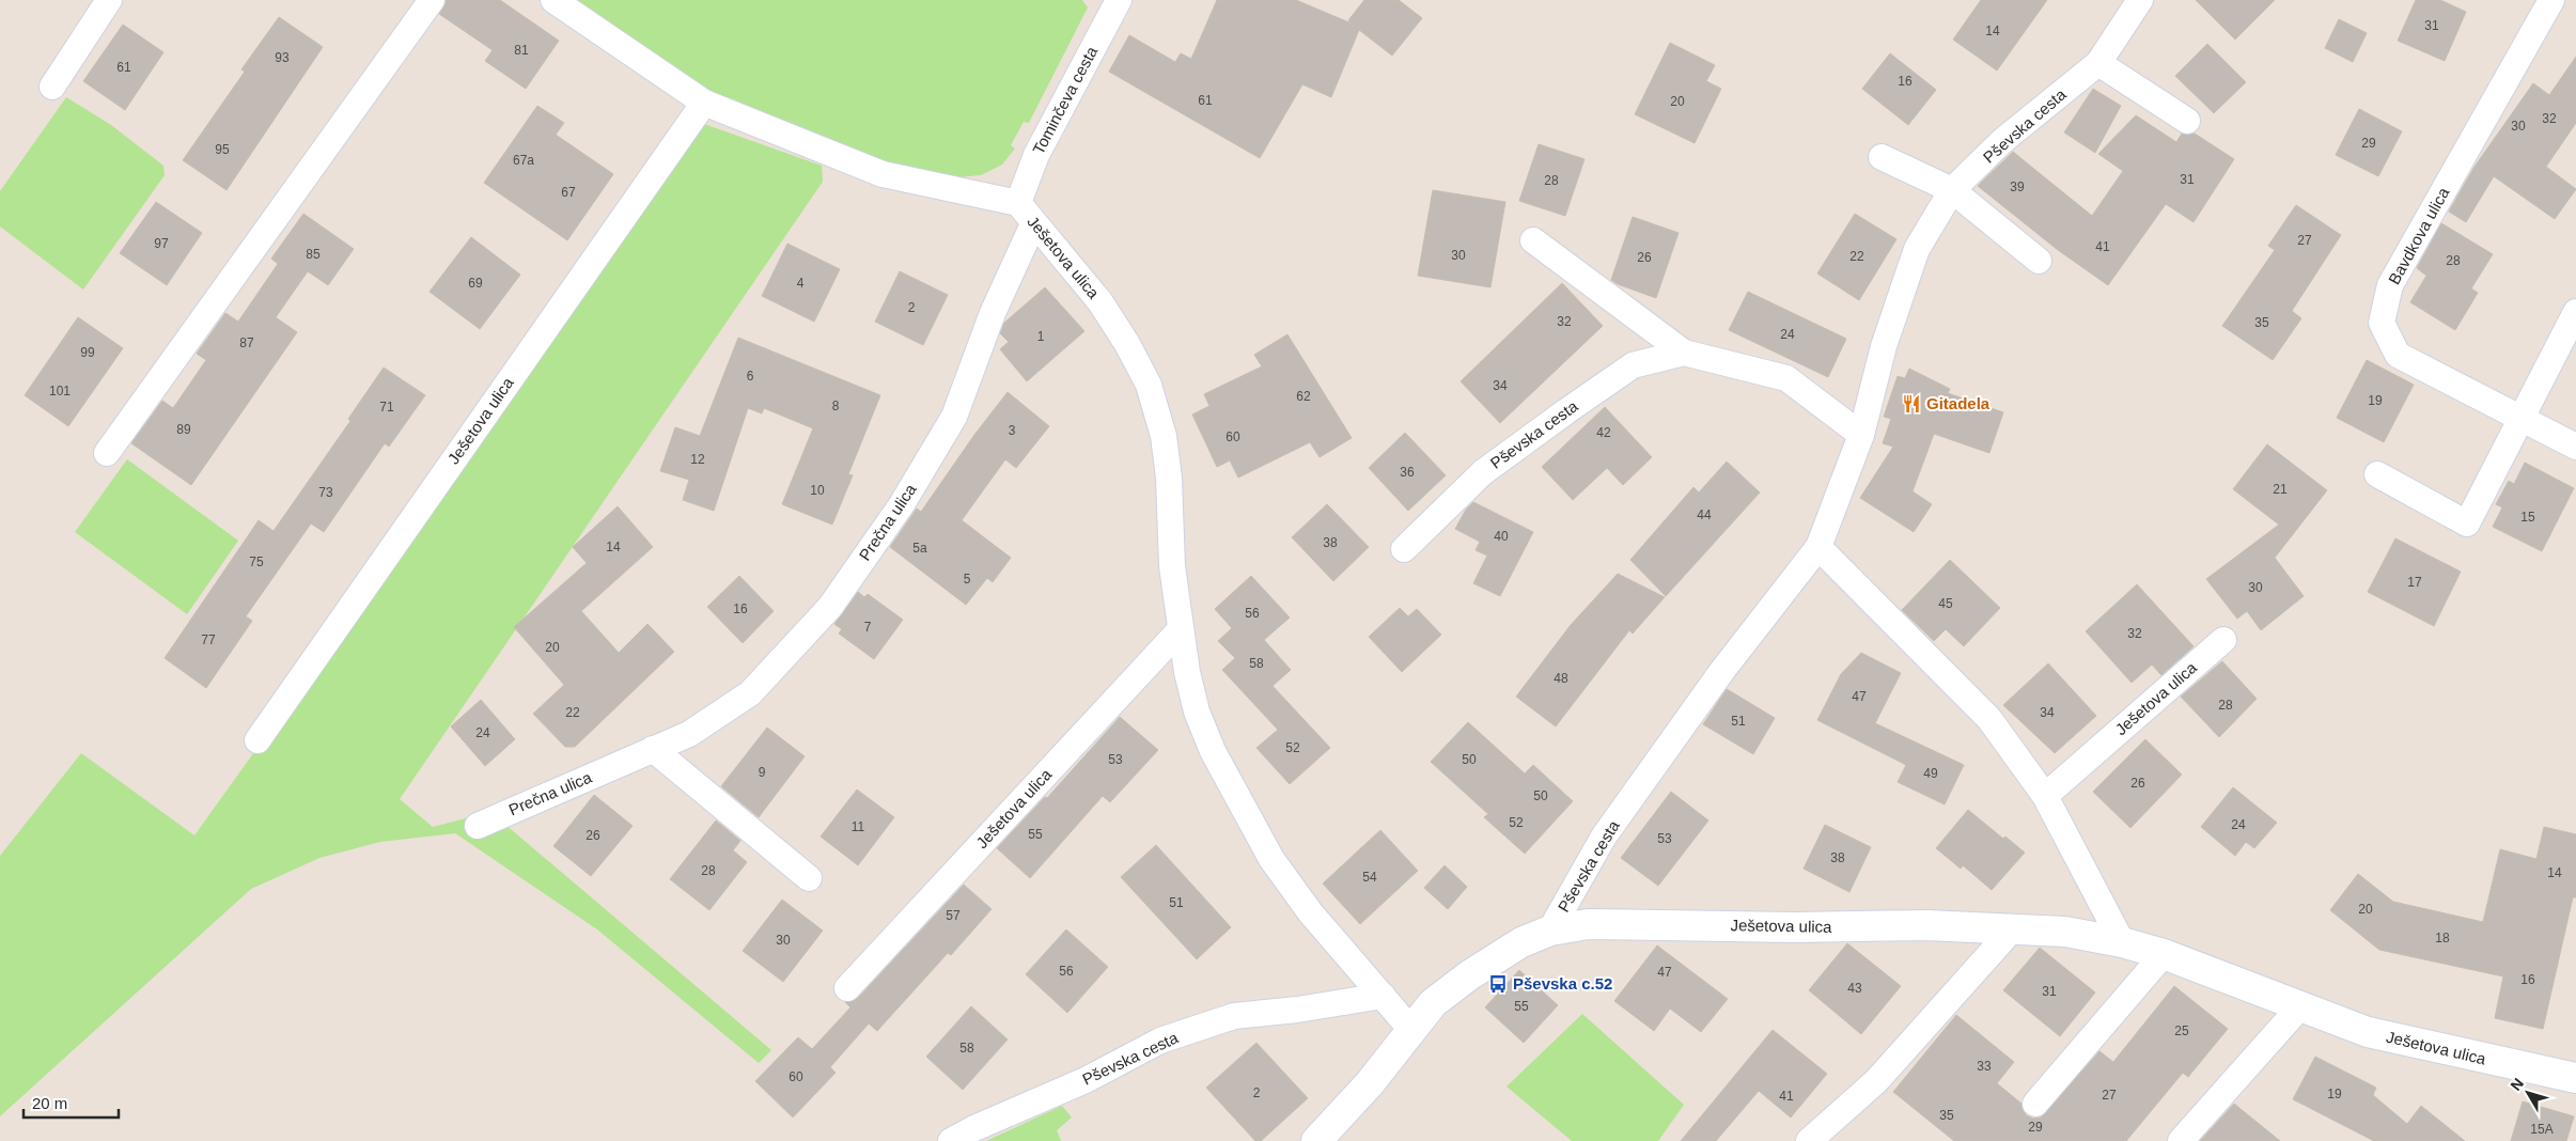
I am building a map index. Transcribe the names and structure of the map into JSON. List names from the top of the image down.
{
  "streets": {
    "street": [
      "Tominčeva cesta",
      "Pševska cesta",
      "Bavdkova ulica",
      "Ješetova ulica",
      "Prečna ulica"
    ]
  },
  "crossings": [
    ["Tominčeva cesta", "Ješetova ulica"],
    ["Pševska cesta", "Ješetova ulica"],
    ["Ješetova ulica", "Prečna ulica"]
  ],
  "places": {
    "restaurant": ["Gitadela"],
    "bus stop": ["Pševska c.52"]
  },
  "house_numbers": [
    "31",
    "14",
    "81",
    "93",
    "61",
    "16",
    "61",
    "20",
    "32",
    "30",
    "29",
    "95",
    "67a",
    "31",
    "28",
    "39",
    "67",
    "27",
    "97",
    "41",
    "85",
    "30",
    "22",
    "26",
    "28",
    "69",
    "4",
    "2",
    "32",
    "35",
    "24",
    "1",
    "87",
    "99",
    "6",
    "34",
    "101",
    "62",
    "19",
    "8",
    "71",
    "89",
    "3",
    "42",
    "60",
    "12",
    "36",
    "21",
    "10",
    "73",
    "44",
    "15",
    "40",
    "38",
    "14",
    "5a",
    "75",
    "5",
    "17",
    "30",
    "45",
    "16",
    "56",
    "7",
    "32",
    "77",
    "20",
    "58",
    "48",
    "47",
    "28",
    "22",
    "34",
    "51",
    "24",
    "52",
    "53",
    "50",
    "9",
    "49",
    "26",
    "50",
    "52",
    "24",
    "11",
    "55",
    "26",
    "53",
    "38",
    "28",
    "14",
    "54",
    "51",
    "20",
    "57",
    "18",
    "30",
    "56",
    "47",
    "16",
    "43",
    "31",
    "55",
    "25",
    "58",
    "33",
    "60",
    "2",
    "19",
    "27",
    "41",
    "35",
    "29",
    "15A"
  ],
  "scale_bar": "20 m",
  "north": "top left"
}
